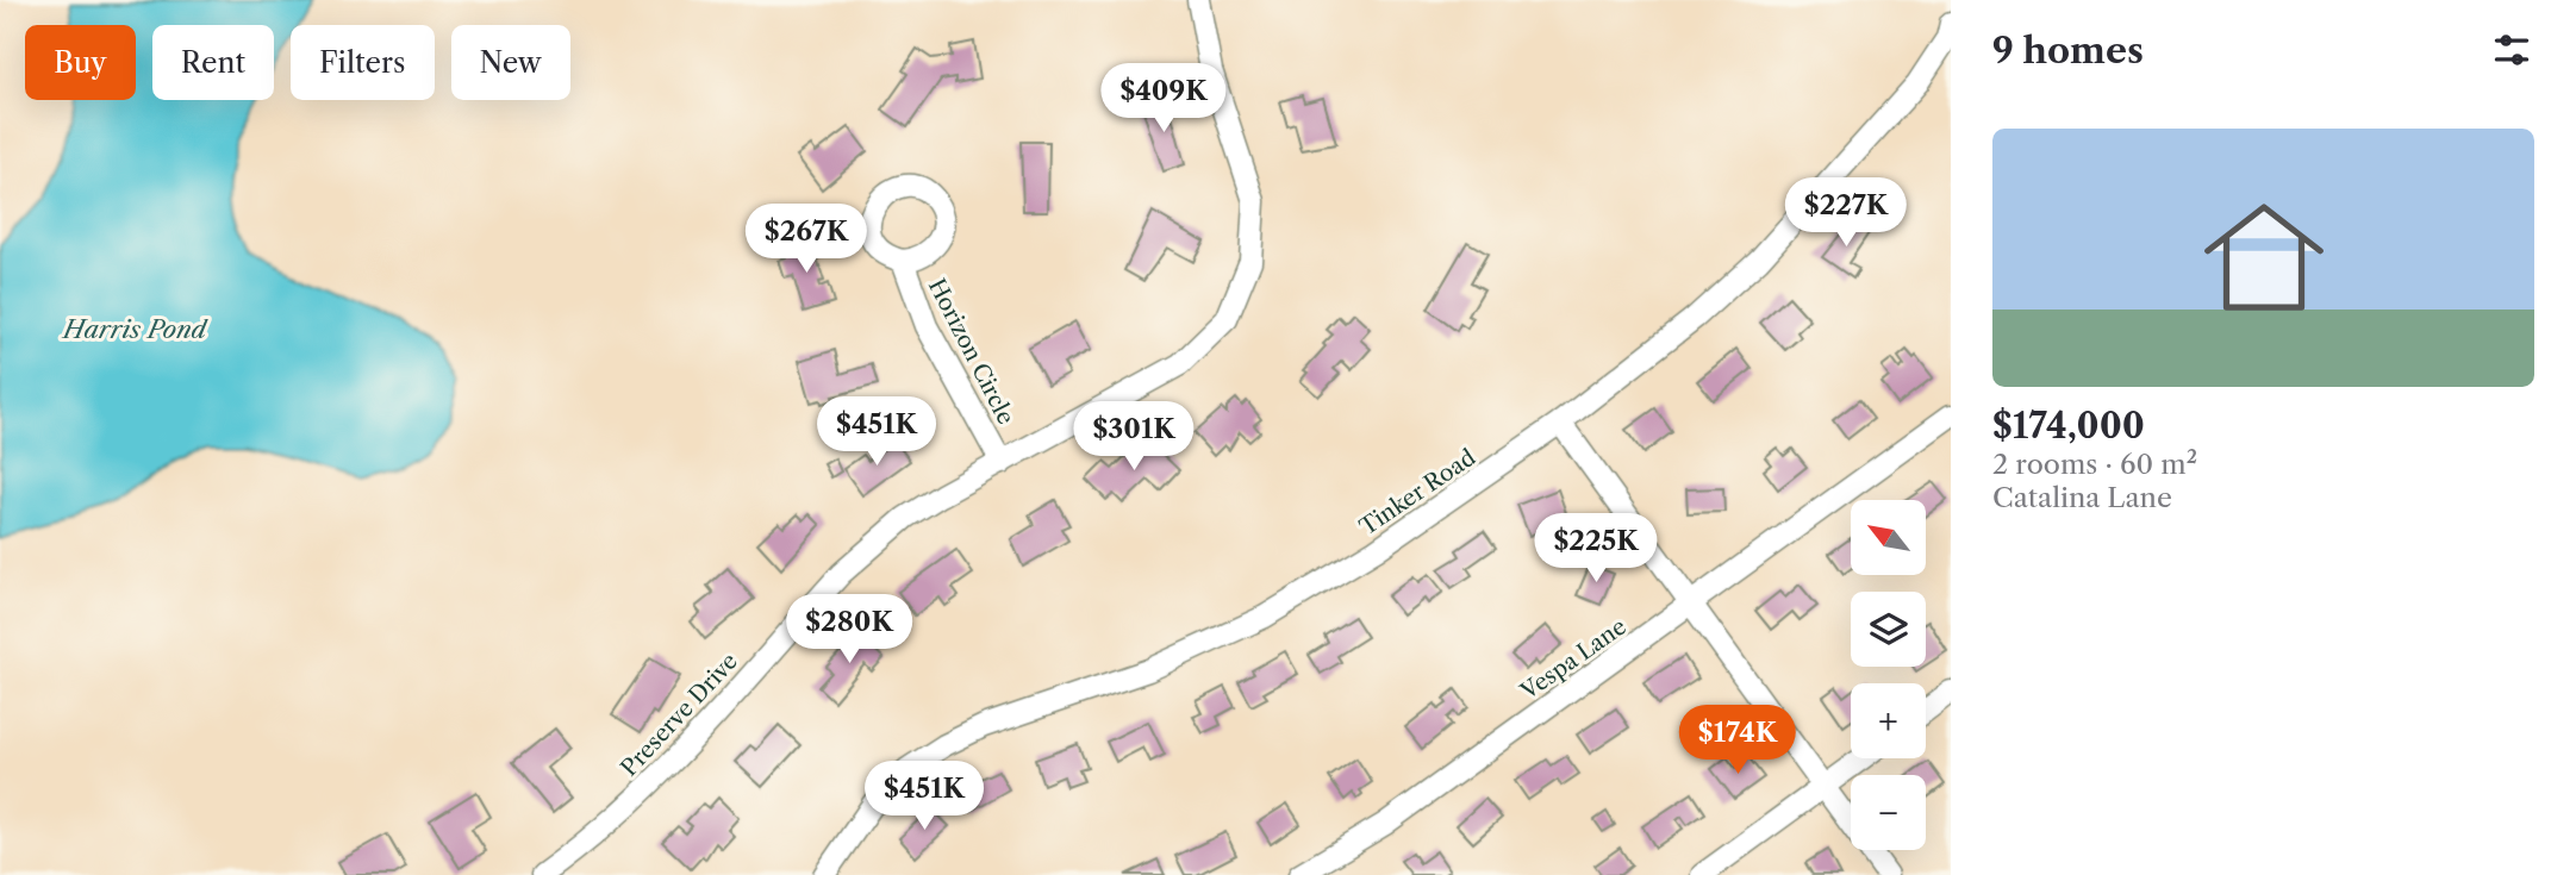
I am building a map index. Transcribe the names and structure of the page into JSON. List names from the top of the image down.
{
  "streets": {
    "street": [
      "Horizon Circle",
      "Tinker Road",
      "Vespa Lane",
      "Preserve Drive"
    ]
  },
  "crossings": [
    ["Horizon Circle", "Preserve Drive"]
  ],
  "water": ["Harris Pond"],
  "north": "top left",
  "page": {
    "heading": "9 homes",
    "chip": [
      "Buy",
      "Rent",
      "Filters",
      "New"
    ],
    "price": [
      "$409K",
      "$227K",
      "$267K",
      "$451K",
      "$301K",
      "$225K",
      "$280K",
      "$174K",
      "$451K"
    ],
    "list": [
      {
        "name": "$174,000",
        "note": "2 rooms · 60 m² · Catalina Lane"
      }
    ],
    "map_buttons": ["+", "−"]
  }
}
